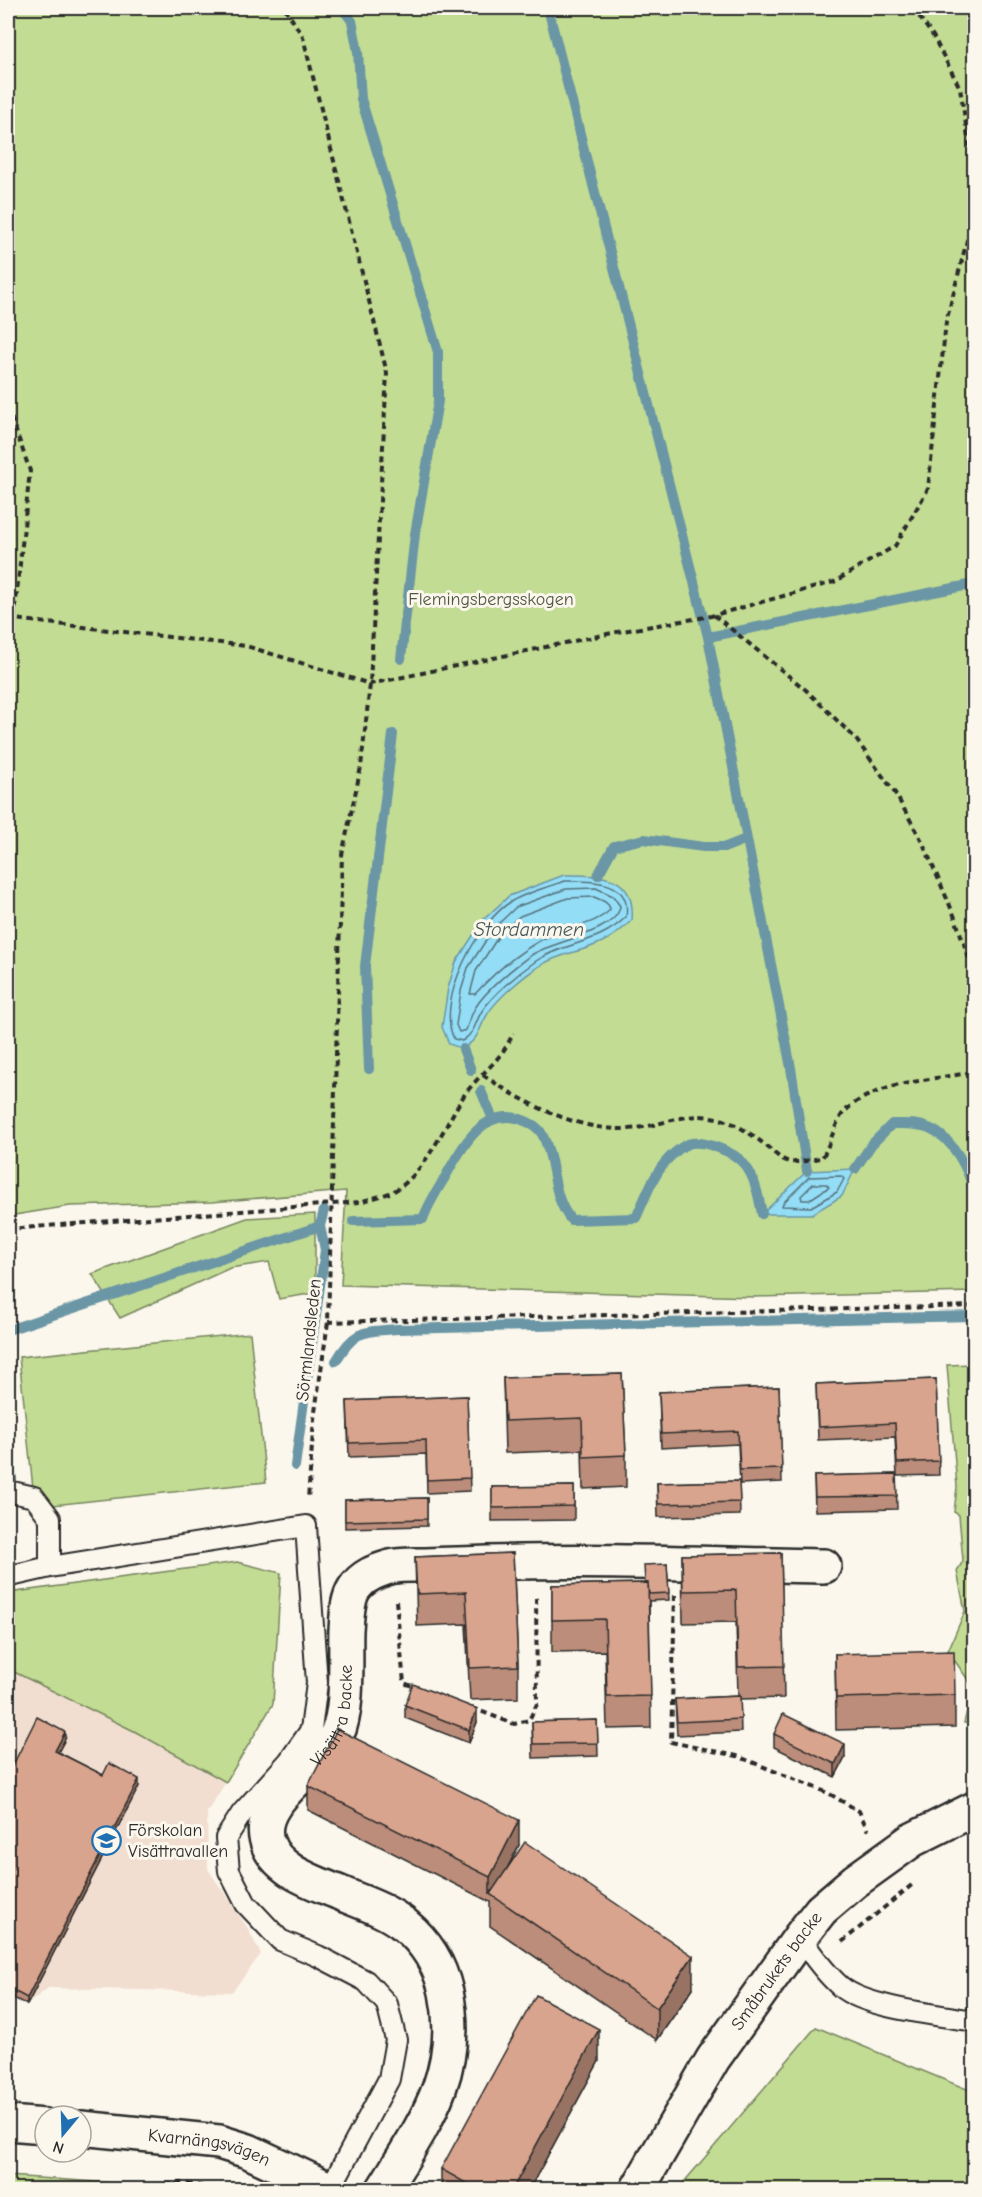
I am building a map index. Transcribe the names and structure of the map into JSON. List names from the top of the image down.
{
  "streets": {
    "street": ["Visättra backe", "Småbrukets backe", "Kvarnängsvägen"],
    "path": ["Sörmlandsleden"]
  },
  "water": ["Stordammen"],
  "parks": ["Flemingsbergsskogen"],
  "places": {
    "school or university": ["Förskolan Visättravallen"]
  },
  "north": "bottom"
}
